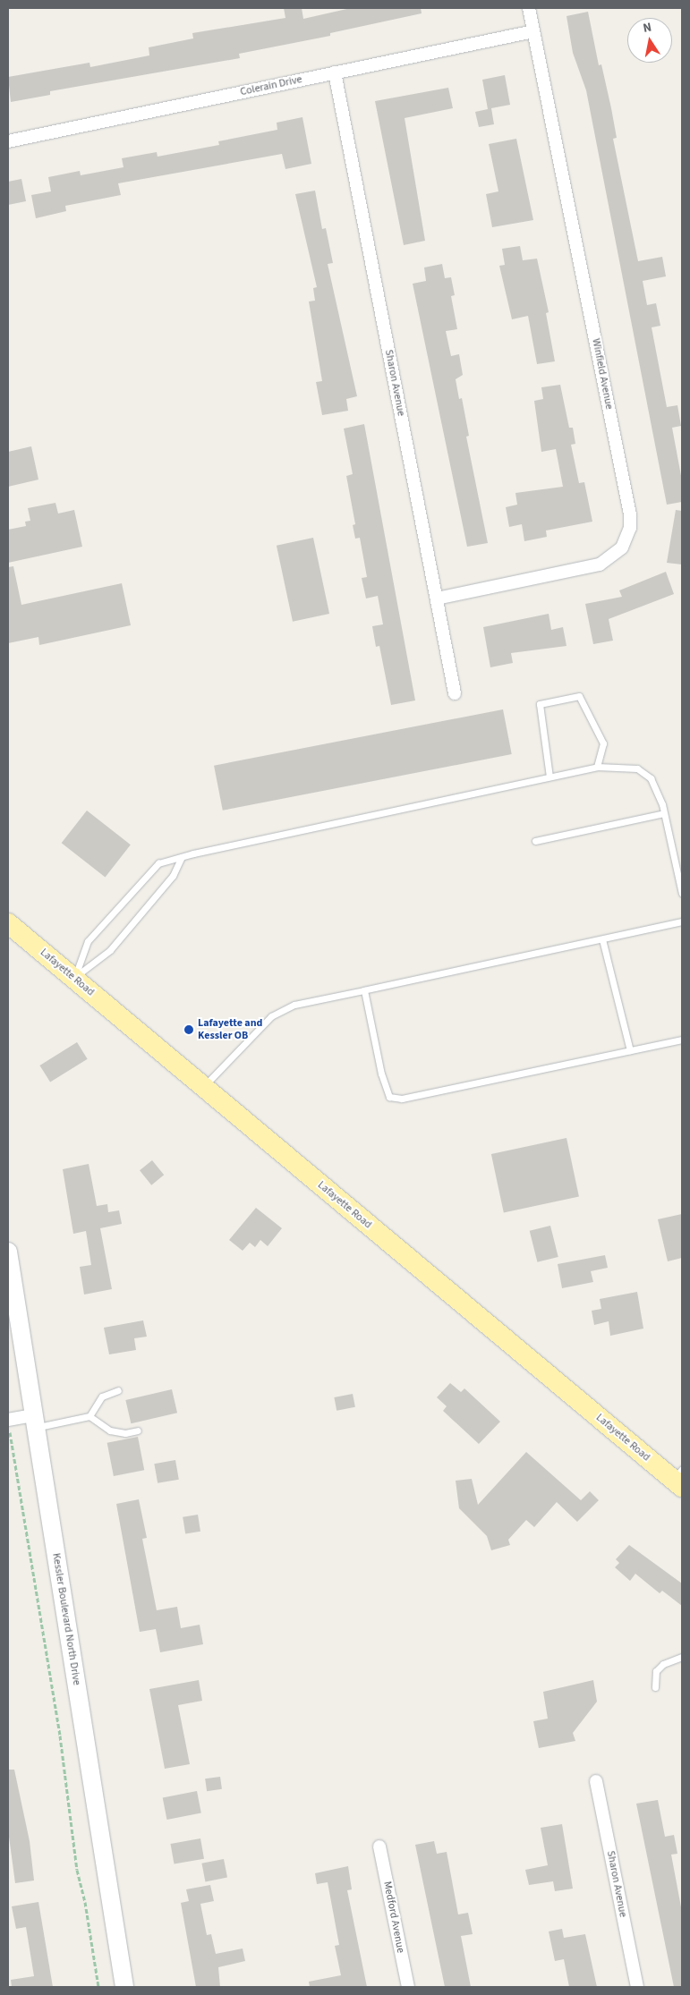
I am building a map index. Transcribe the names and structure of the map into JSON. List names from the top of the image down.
{
  "streets": {
    "main road": ["Lafayette Road", "Kessler Boulevard North Drive"],
    "street": [
      "Colerain Drive",
      "Winfield Avenue",
      "Sharon Avenue",
      "Medford Avenue"
    ]
  },
  "crossings": [
    ["Colerain Drive", "Winfield Avenue"],
    ["Colerain Drive", "Sharon Avenue"],
    ["Winfield Avenue", "Sharon Avenue"]
  ],
  "places": ["Lafayette and Kessler OB"],
  "north": "top"
}
